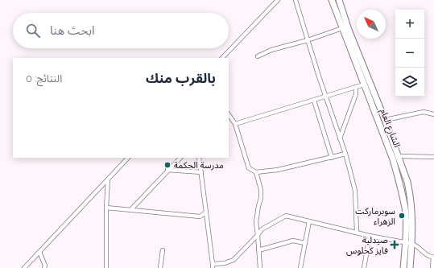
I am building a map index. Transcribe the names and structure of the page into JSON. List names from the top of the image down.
{
  "streets": {
    "main road": ["الشارع العام"]
  },
  "places": {
    "other": ["مدرسة الحكمة", "سوبرماركت الزهراء"],
    "health": ["صيدلية فايز كحلوس"]
  },
  "north": "top left",
  "page": {
    "map_buttons": ["+", "−"],
    "search": "ابحث هنا",
    "heading": ["بالقرب منك", "النتائج: 0"]
  }
}
